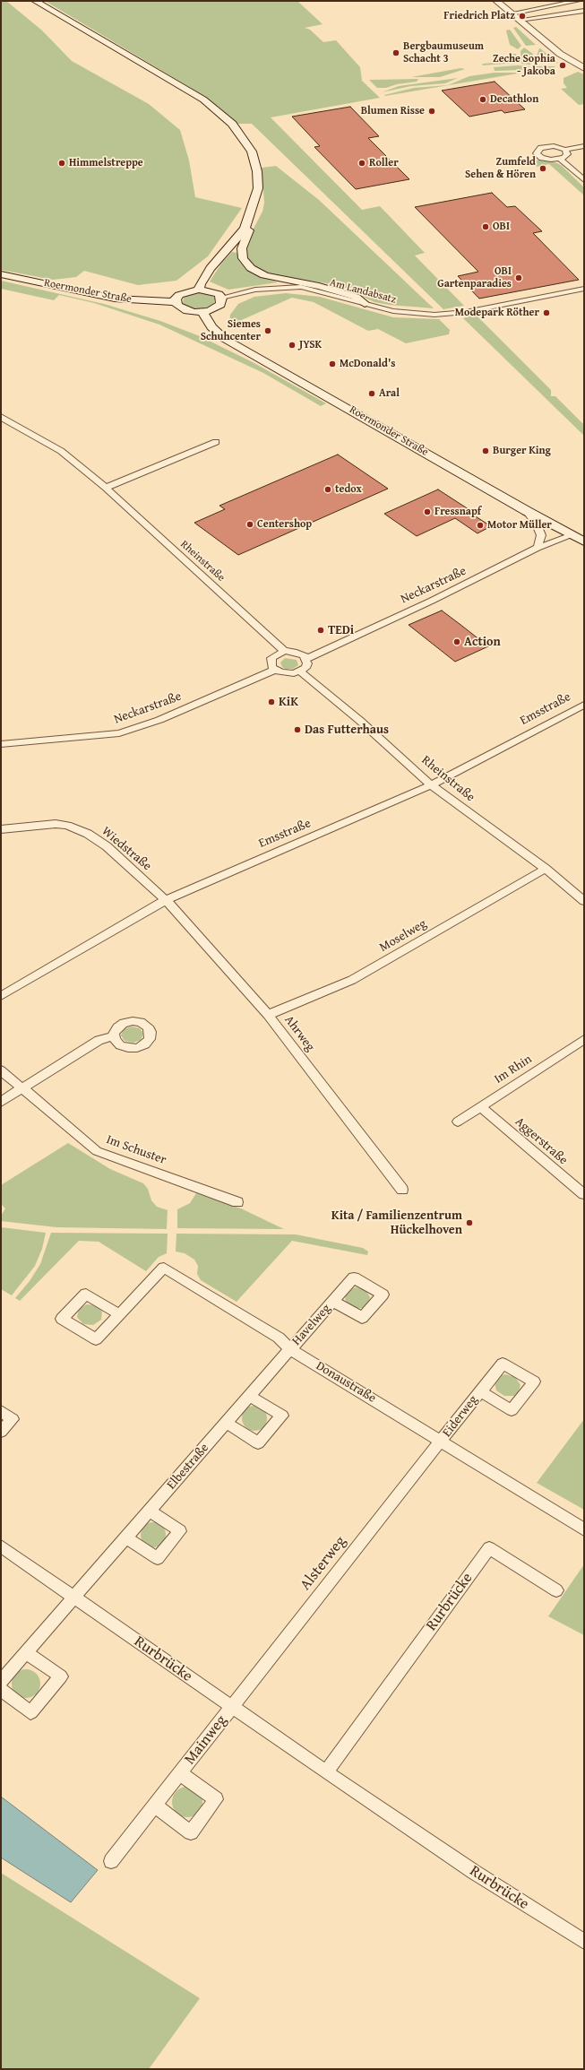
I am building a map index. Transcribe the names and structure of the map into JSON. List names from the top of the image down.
{
  "streets": {
    "main road": ["Roermonder Straße"],
    "street": [
      "Am Landabsatz",
      "Rheinstraße",
      "Neckarstraße",
      "Emsstraße",
      "Wiedstraße",
      "Moselweg",
      "Ahrweg",
      "Im Rhin",
      "Aggerstraße",
      "Im Schuster",
      "Havelweg",
      "Donaustraße",
      "Eiderweg",
      "Elbestraße",
      "Alsterweg",
      "Rurbrücke",
      "Mainweg"
    ]
  },
  "crossings": [
    ["Roermonder Straße", "Neckarstraße"],
    ["Rheinstraße", "Neckarstraße"],
    ["Rheinstraße", "Emsstraße"],
    ["Rheinstraße", "Moselweg"],
    ["Emsstraße", "Wiedstraße"],
    ["Emsstraße", "Ahrweg"],
    ["Wiedstraße", "Ahrweg"],
    ["Moselweg", "Ahrweg"],
    ["Im Rhin", "Aggerstraße"],
    ["Havelweg", "Donaustraße"],
    ["Havelweg", "Elbestraße"],
    ["Donaustraße", "Eiderweg"],
    ["Donaustraße", "Elbestraße"],
    ["Donaustraße", "Alsterweg"],
    ["Eiderweg", "Alsterweg"],
    ["Elbestraße", "Rurbrücke"],
    ["Alsterweg", "Rurbrücke"],
    ["Alsterweg", "Mainweg"],
    ["Rurbrücke", "Mainweg"]
  ],
  "places": [
    "Friedrich Platz",
    "Bergbaumuseum Schacht 3",
    "Zeche Sophia - Jakoba",
    "Decathlon",
    "Blumen Risse",
    "Himmelstreppe",
    "Roller",
    "Zumfeld Sehen & Hören",
    "OBI",
    "OBI Gartenparadies",
    "Modepark Röther",
    "Siemes Schuhcenter",
    "JYSK",
    "McDonald's",
    "Aral",
    "Burger King",
    "tedox",
    "Fressnapf",
    "Centershop",
    "Motor Müller",
    "TEDi",
    "Action",
    "KiK",
    "Das Futterhaus",
    "Kita / Familienzentrum Hückelhoven"
  ]
}
